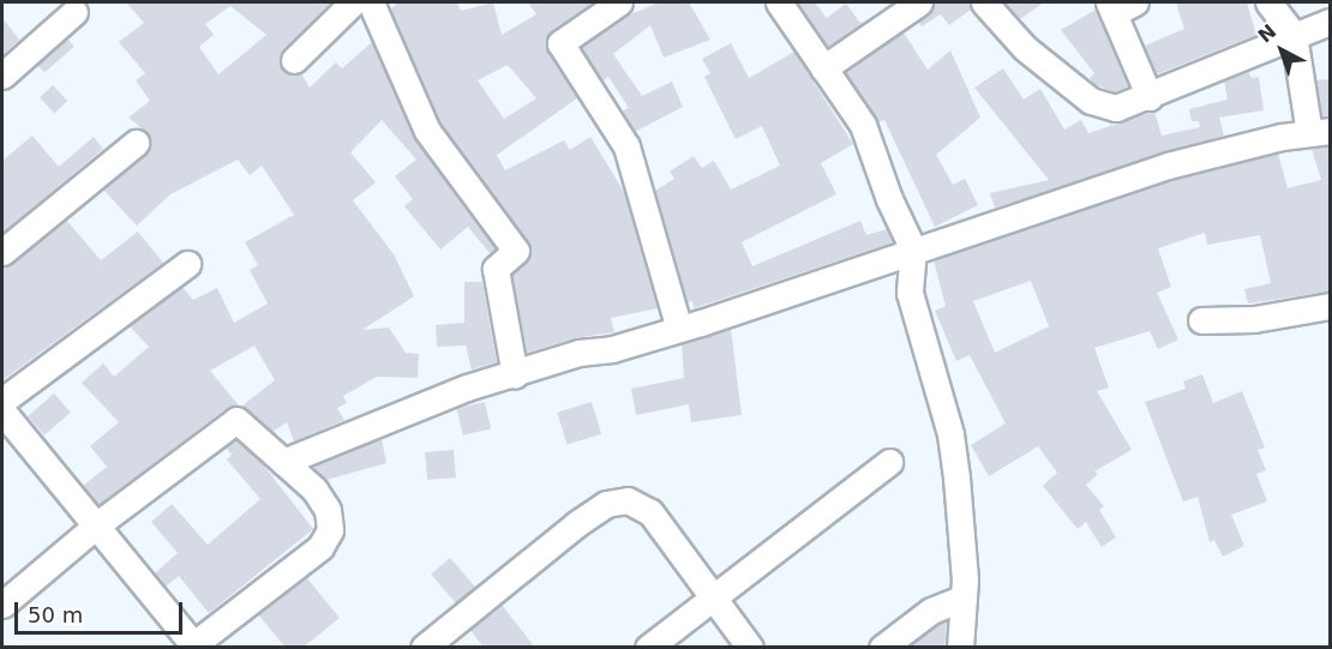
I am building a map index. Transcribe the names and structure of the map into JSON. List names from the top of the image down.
{
  "scale_bar": "50 m",
  "north": "top left"
}
